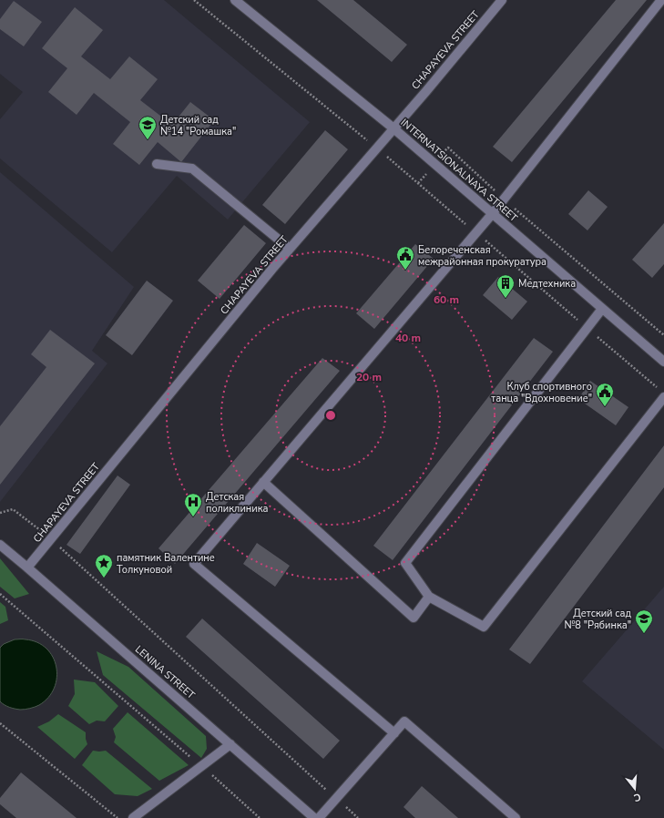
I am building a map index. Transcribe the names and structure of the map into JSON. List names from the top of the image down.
{
  "streets": {
    "street": ["CHAPAYEVA STREET", "INTERNATSIONALNAYA STREET", "LENINA STREET"]
  },
  "crossings": [
    ["CHAPAYEVA STREET", "INTERNATSIONALNAYA STREET"],
    ["CHAPAYEVA STREET", "LENINA STREET"]
  ],
  "places": {
    "school or university": ["Детский сад №14 \"Ромашка\"", "Детский сад №8 \"Рябинка\""],
    "public building": ["Белореченская межрайонная прокуратура", "Клуб спортивного танца \"Вдохновение\""],
    "building": ["Медтехника"],
    "hospital": ["Детская поликлиника"],
    "place": ["памятник Валентине Толкуновой"]
  },
  "north": "bottom",
  "rings": ["60 m", "40 m", "20 m"]
}
